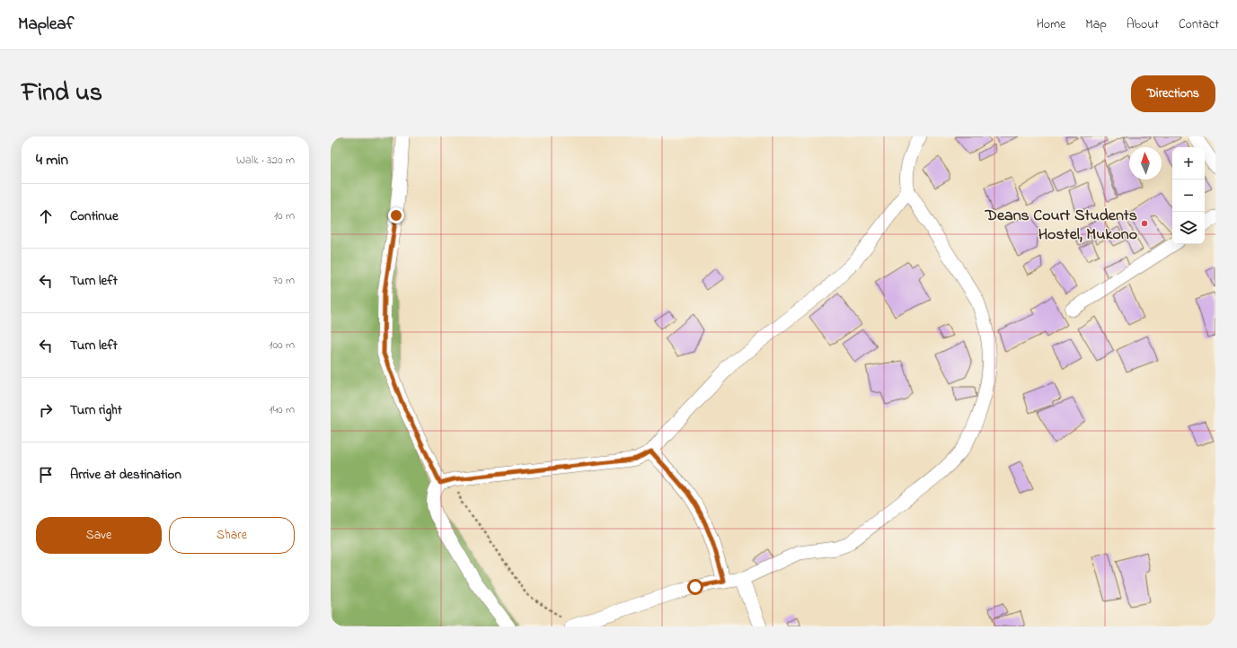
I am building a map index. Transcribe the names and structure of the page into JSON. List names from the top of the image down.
{
  "places": ["Deans Court Students Hostel, Mukono"],
  "north": "top",
  "page": {
    "header": "Mapleaf",
    "nav": [
      "Home",
      "Map",
      "About",
      "Contact"
    ],
    "title": "Find us",
    "buttons": [
      "Directions",
      ["Save", "Share"]
    ],
    "heading": ["4 min", "Walk · 320 m"],
    "map_buttons": ["+", "−"],
    "list": [
      ["Continue", "10 m"],
      ["Turn left", "70 m"],
      ["Turn left", "100 m"],
      ["Turn right", "140 m"],
      "Arrive at destination"
    ]
  }
}
